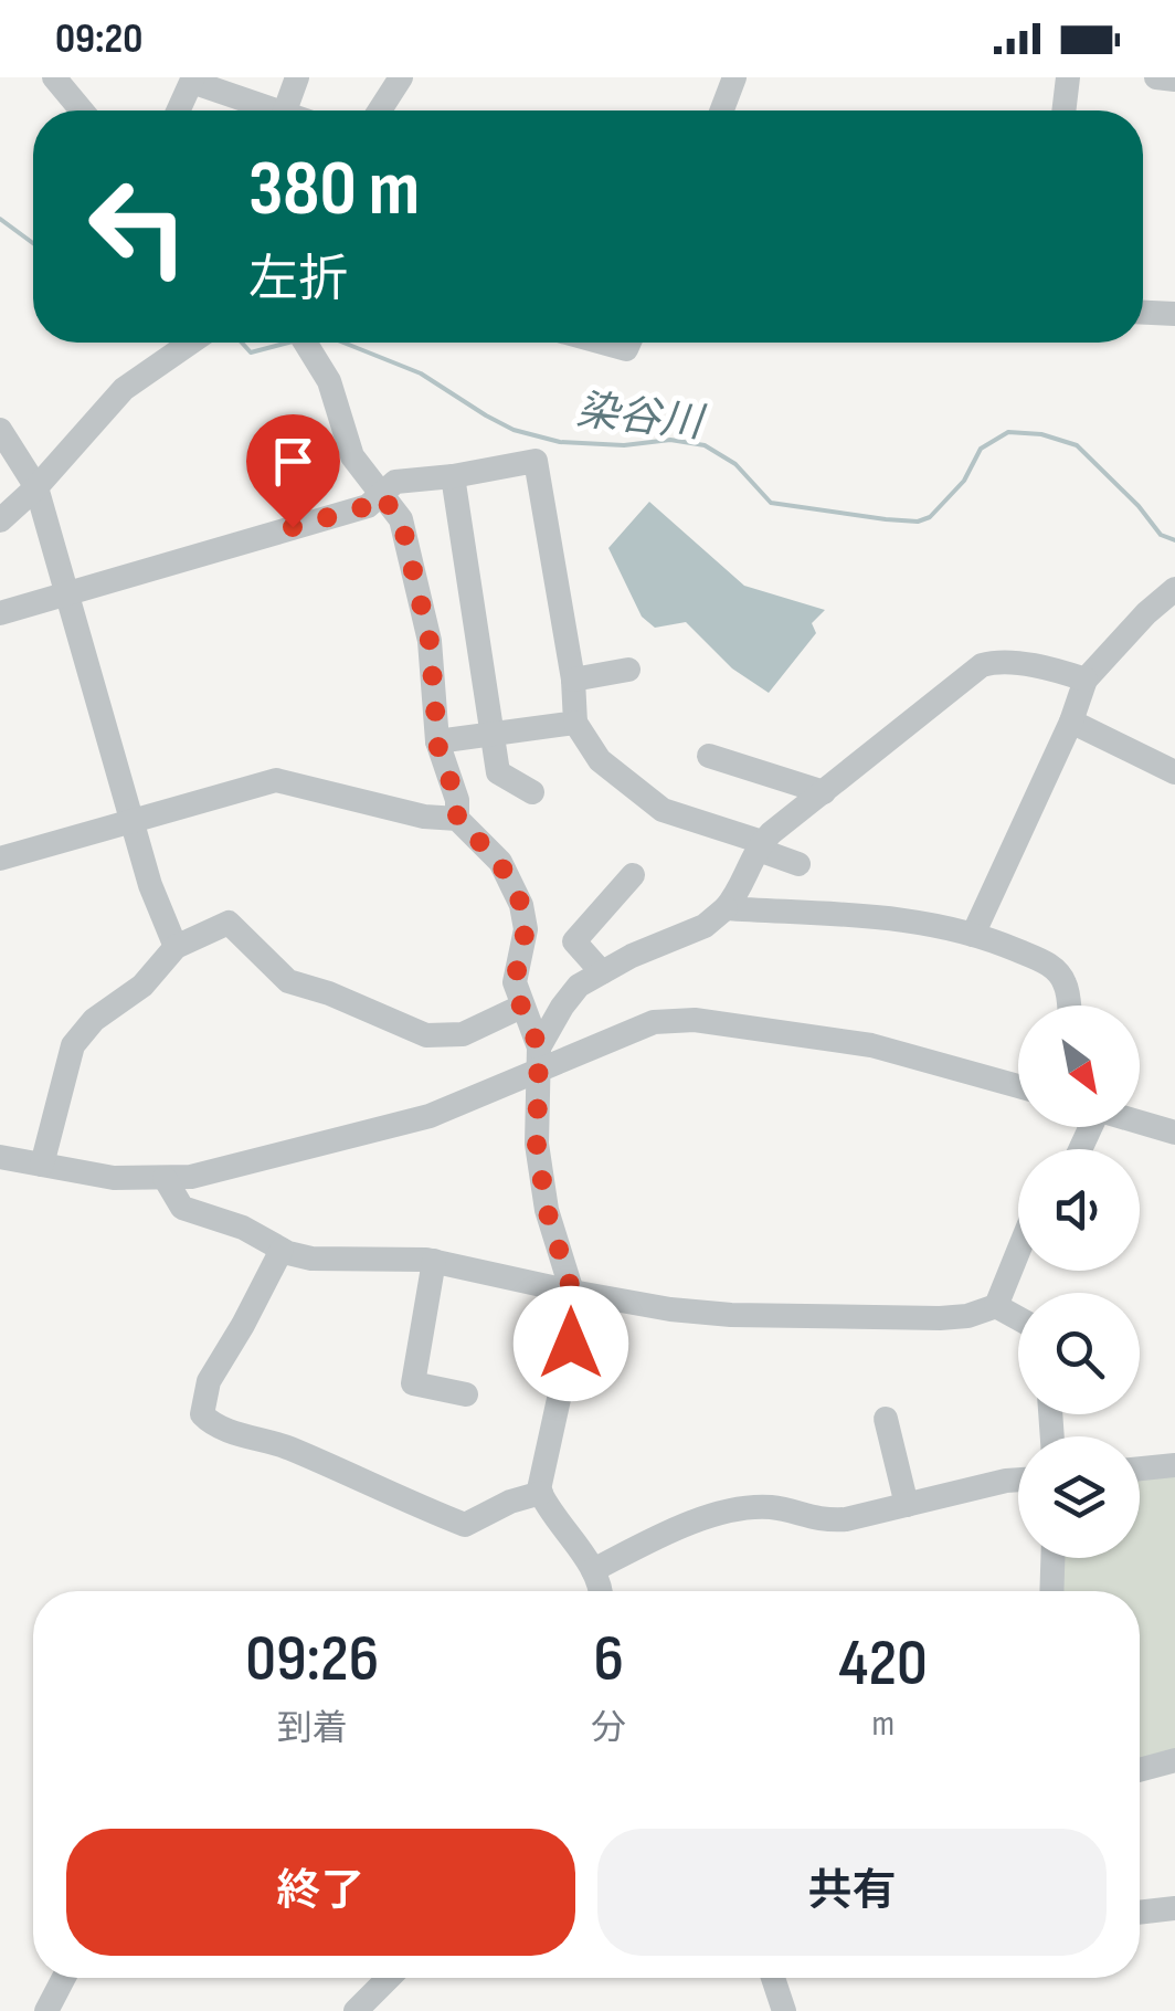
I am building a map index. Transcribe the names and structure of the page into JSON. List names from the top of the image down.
{
  "water": ["染谷川"],
  "north": "bottom right",
  "page": {
    "status": "09:20",
    "turn": ["380 m", "左折"],
    "eta": [
      "09:26",
      "到着",
      "6",
      "分",
      "420",
      "m"
    ],
    "buttons": ["終了", "共有"]
  }
}
